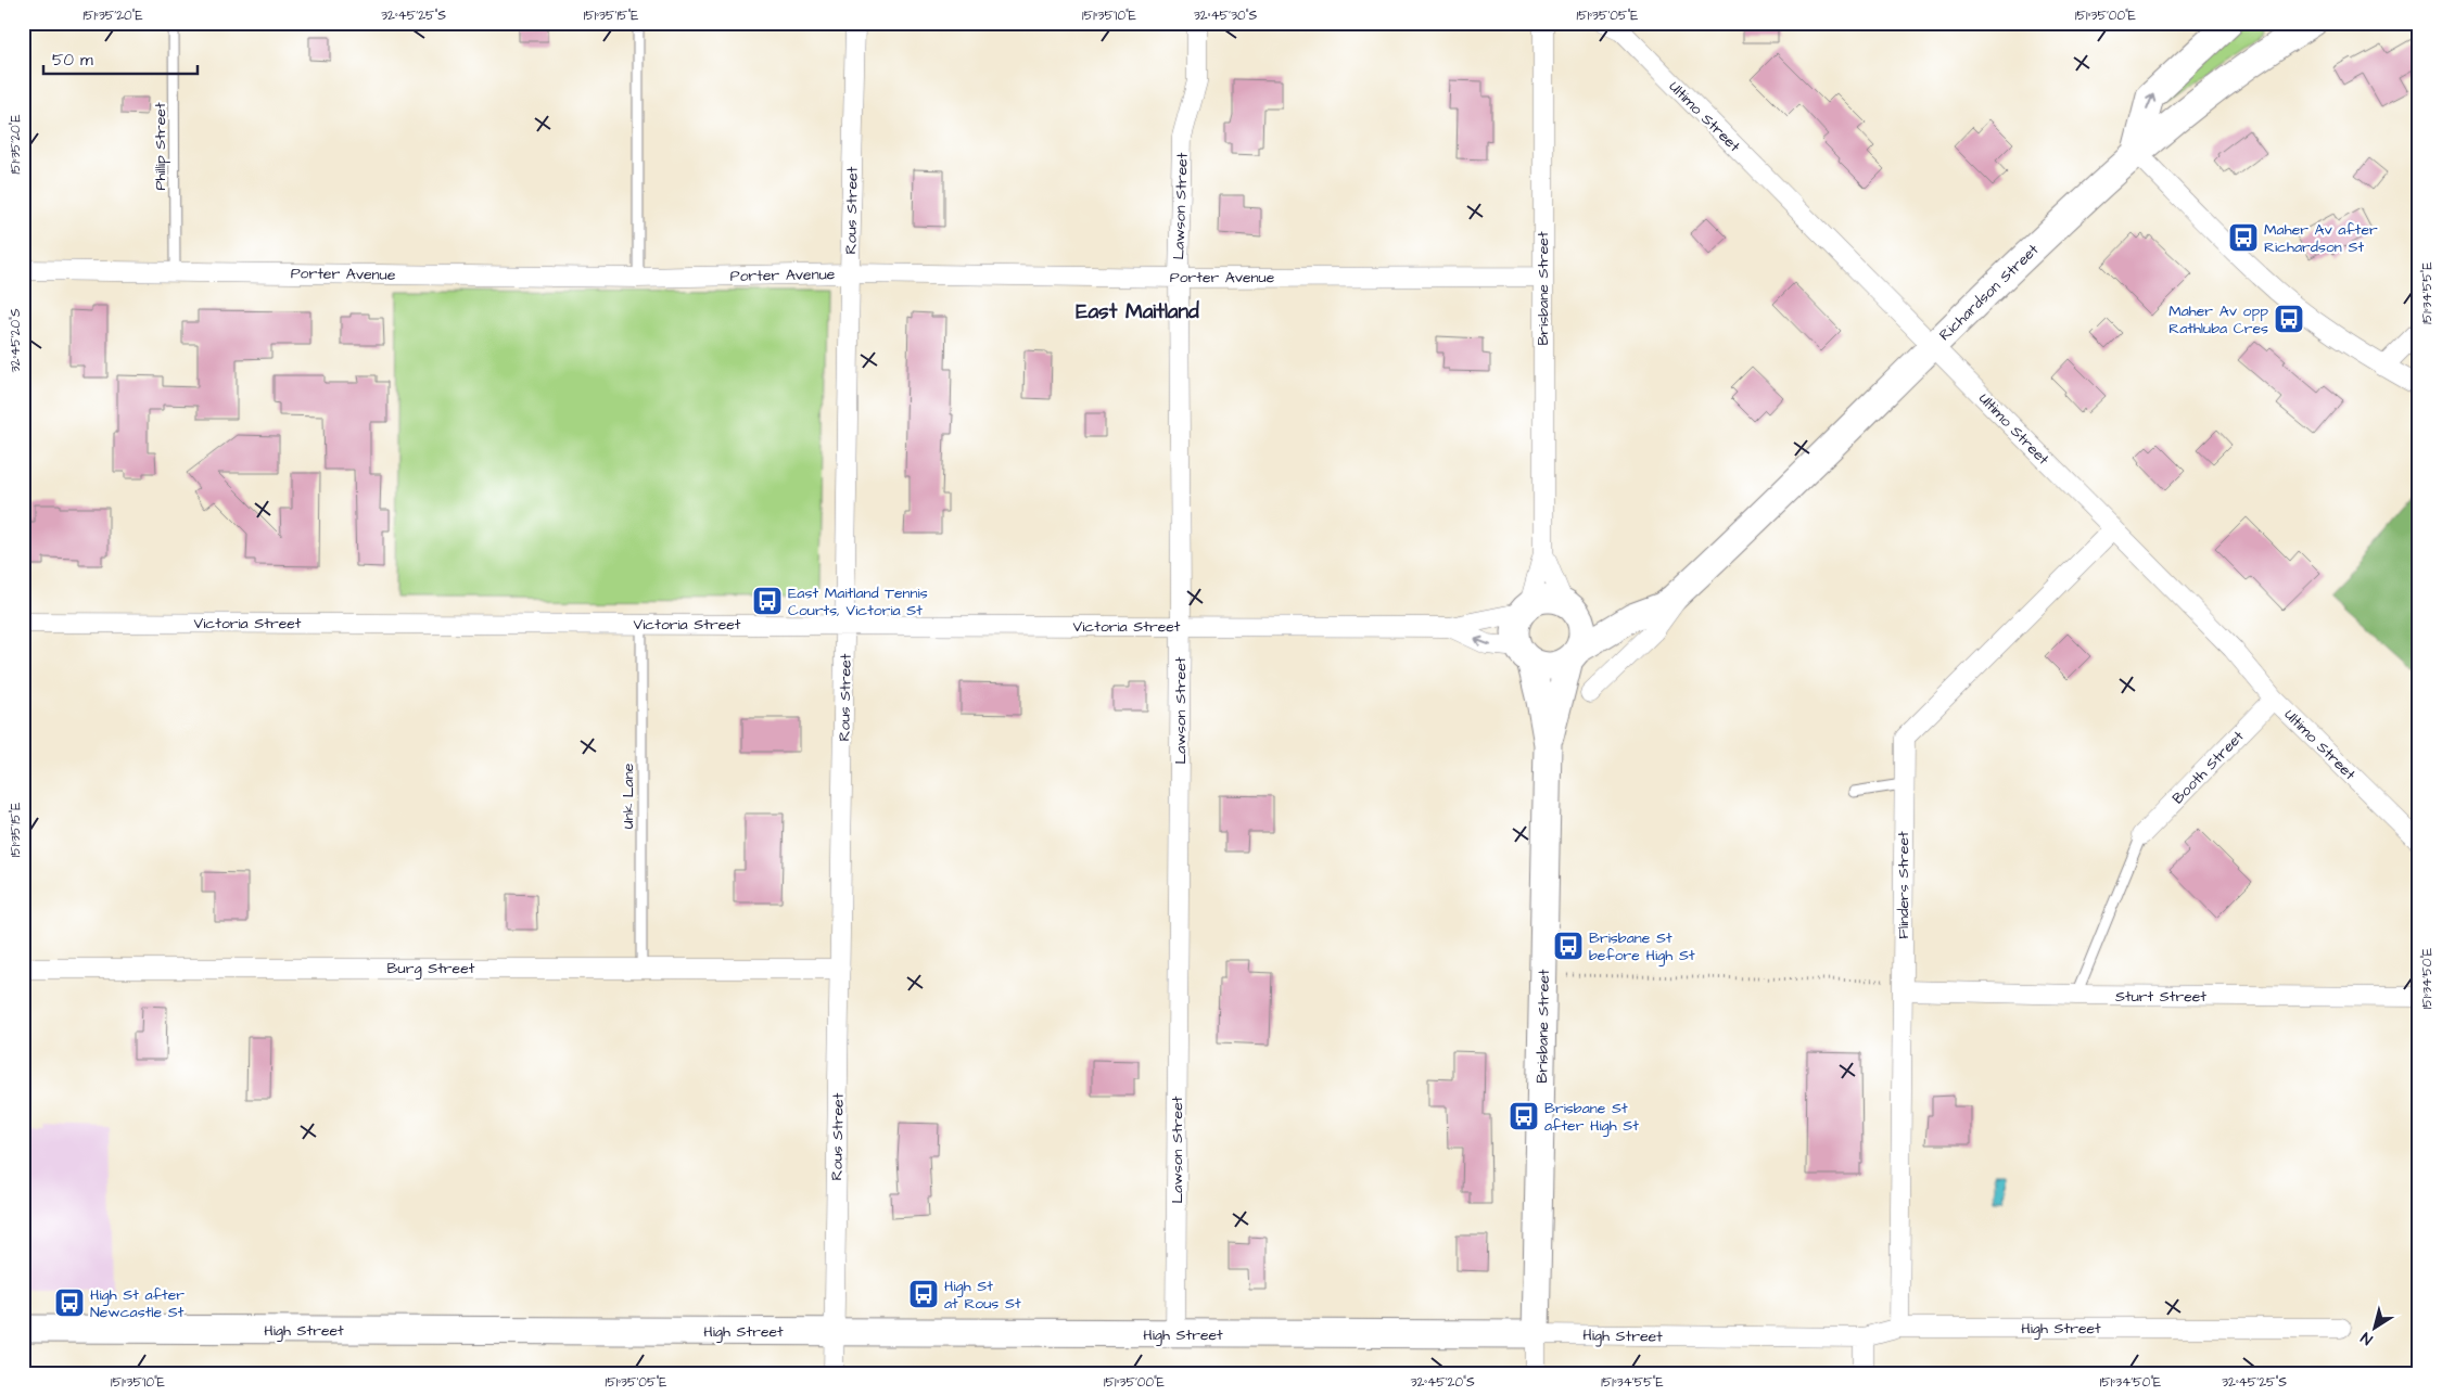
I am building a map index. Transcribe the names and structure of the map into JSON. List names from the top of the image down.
{
  "streets": {
    "main road": ["Brisbane Street", "Richardson Street", "High Street"],
    "street": [
      "Ultimo Street",
      "Lawson Street",
      "Rous Street",
      "Porter Avenue",
      "Victoria Street",
      "Booth Street",
      "Flinders Street",
      "Burg Street",
      "Sturt Street"
    ],
    "lane": ["Phillip Street", "Unk Lane"]
  },
  "crossings": [
    ["Ultimo Street", "Richardson Street"],
    ["Ultimo Street", "Booth Street"],
    ["Ultimo Street", "Flinders Street"],
    ["Phillip Street", "Porter Avenue"],
    ["Lawson Street", "Porter Avenue"],
    ["Lawson Street", "Victoria Street"],
    ["Lawson Street", "High Street"],
    ["Rous Street", "Porter Avenue"],
    ["Rous Street", "Victoria Street"],
    ["Rous Street", "Burg Street"],
    ["Rous Street", "High Street"],
    ["Porter Avenue", "Brisbane Street"],
    ["Brisbane Street", "Richardson Street"],
    ["Brisbane Street", "Victoria Street"],
    ["Brisbane Street", "High Street"],
    ["Richardson Street", "Victoria Street"],
    ["Victoria Street", "Unk Lane"],
    ["Unk Lane", "Burg Street"],
    ["Flinders Street", "Sturt Street"],
    ["Flinders Street", "High Street"]
  ],
  "districts": ["East Maitland"],
  "places": {
    "bus stop": [
      "Maher Av after Richardson St",
      "Maher Av opp Rathluba Cres",
      "East Maitland Tennis Courts, Victoria St",
      "Brisbane St before High St",
      "Brisbane St after High St",
      "High St at Rous St",
      "High St after Newcastle St"
    ]
  },
  "scale_bar": "50 m",
  "north": "bottom left",
  "coordinates": [
    "151°35'20\"E",
    "32°45'25\"S",
    "151°35'15\"E",
    "151°35'10\"E",
    "32°45'30\"S",
    "151°35'05\"E",
    "151°35'00\"E",
    "151°34'55\"E",
    "32°45'20\"S",
    "151°34'50\"E"
  ]
}
